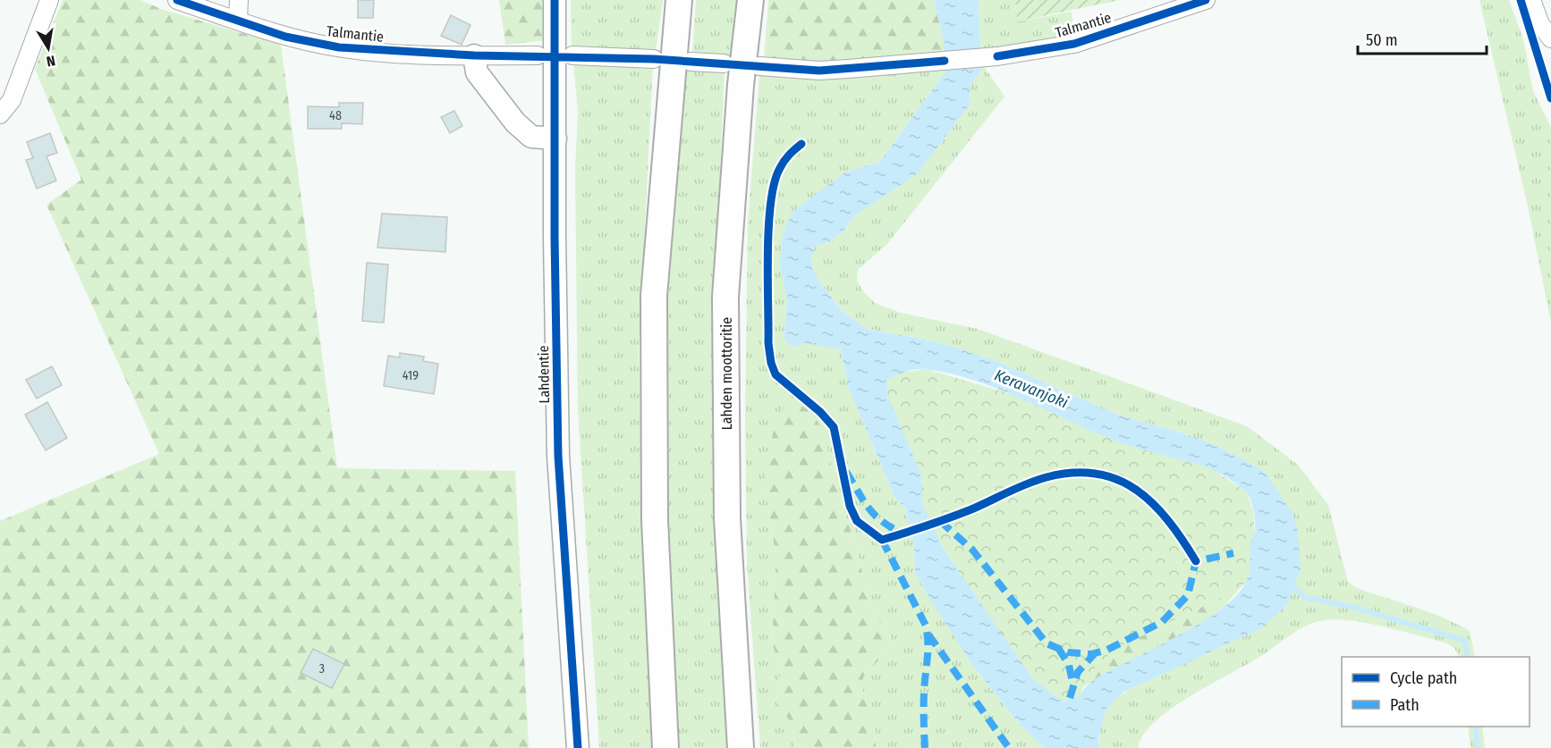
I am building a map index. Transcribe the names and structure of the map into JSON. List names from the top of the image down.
{
  "streets": {
    "highway": ["Lahden moottoritie"],
    "main road": ["Lahdentie"],
    "street": ["Talmantie"]
  },
  "water": ["Keravanjoki"],
  "house_numbers": ["48", "419", "3"],
  "legend": ["Cycle path", "Path"],
  "scale_bar": "50 m",
  "north": "bottom"
}
